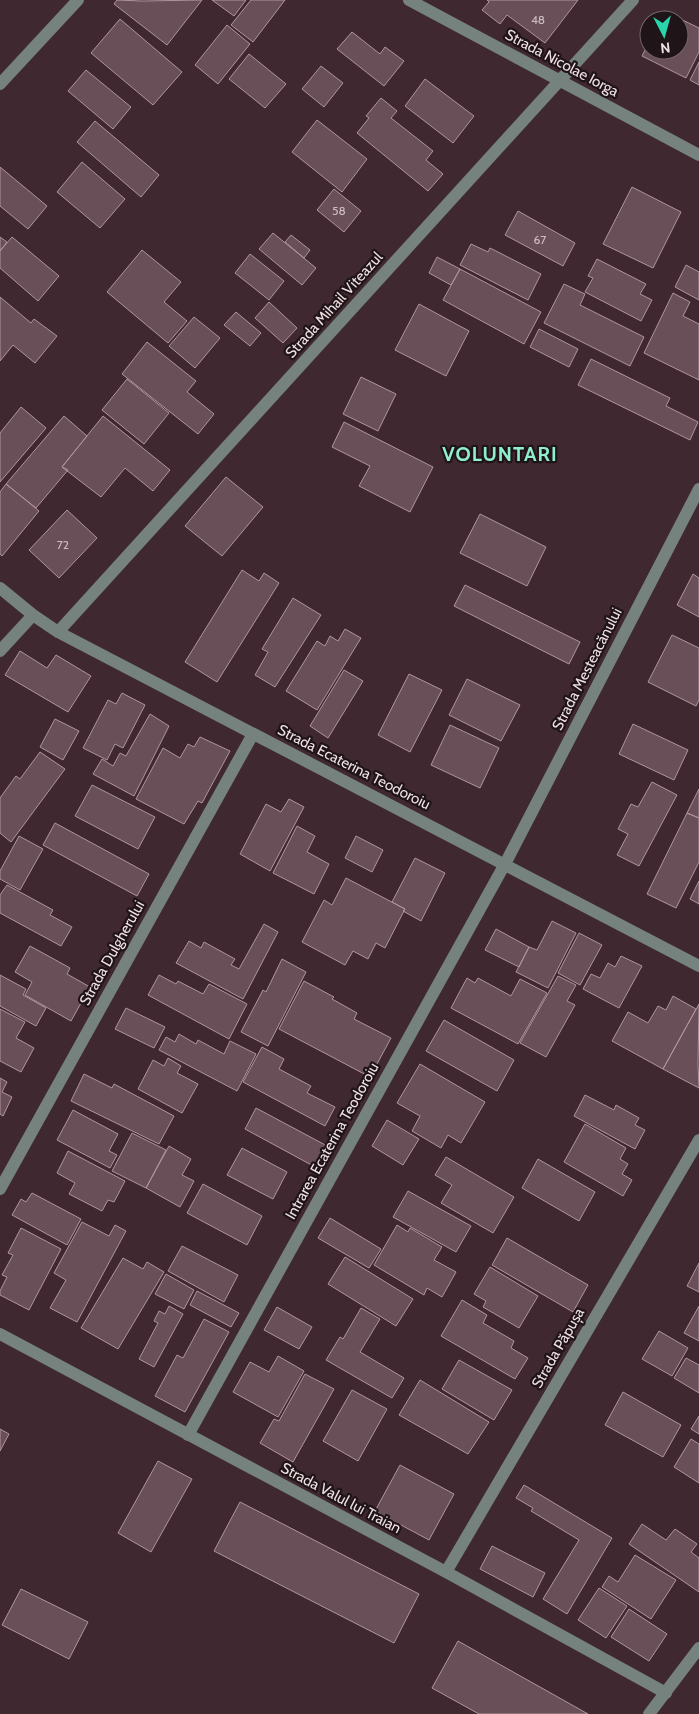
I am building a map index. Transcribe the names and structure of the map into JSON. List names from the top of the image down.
{
  "streets": {
    "street": [
      "Strada Nicolae Iorga",
      "Strada Mihail Viteazul",
      "Strada Mesteacănului",
      "Strada Ecaterina Teodoroiu",
      "Strada Dulgherului",
      "Intrarea Ecaterina Teodoroiu",
      "Strada Păpușa",
      "Strada Valul lui Traian"
    ]
  },
  "crossings": [
    ["Strada Nicolae Iorga", "Strada Mihail Viteazul"],
    ["Strada Mihail Viteazul", "Strada Ecaterina Teodoroiu"],
    ["Strada Mesteacănului", "Strada Ecaterina Teodoroiu"],
    ["Strada Mesteacănului", "Intrarea Ecaterina Teodoroiu"],
    ["Strada Ecaterina Teodoroiu", "Strada Dulgherului"],
    ["Strada Ecaterina Teodoroiu", "Intrarea Ecaterina Teodoroiu"],
    ["Intrarea Ecaterina Teodoroiu", "Strada Valul lui Traian"],
    ["Strada Păpușa", "Strada Valul lui Traian"]
  ],
  "districts": ["VOLUNTARI"],
  "house_numbers": [
    "48",
    "58",
    "67",
    "72"
  ],
  "north": "bottom"
}
